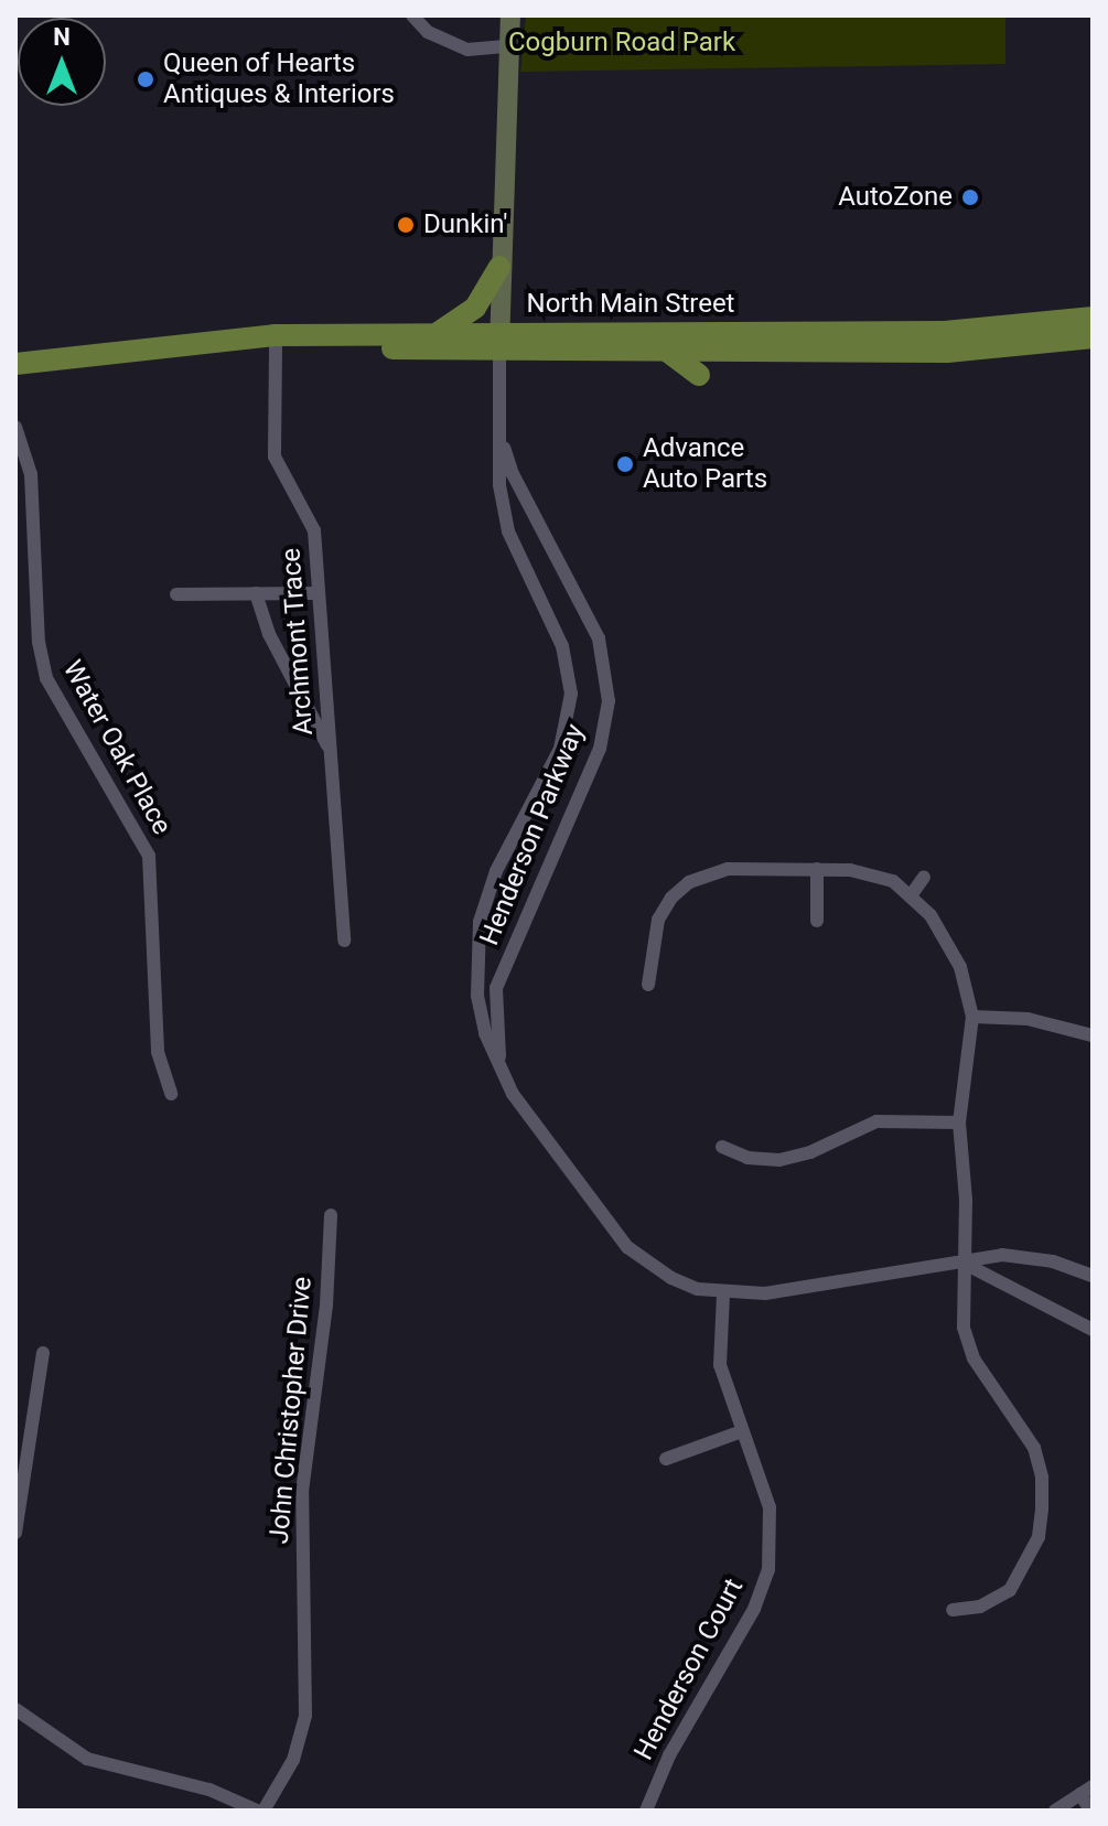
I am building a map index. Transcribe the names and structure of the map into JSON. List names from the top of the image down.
{
  "streets": {
    "main road": ["North Main Street"],
    "street": [
      "Archmont Trace",
      "Water Oak Place",
      "Henderson Parkway",
      "John Christopher Drive",
      "Henderson Court"
    ]
  },
  "crossings": [
    ["North Main Street", "Archmont Trace"],
    ["North Main Street", "Henderson Parkway"],
    ["Henderson Parkway", "Henderson Court"]
  ],
  "parks": ["Cogburn Road Park"],
  "places": [
    "Queen of Hearts Antiques & Interiors",
    "AutoZone",
    "Dunkin'",
    "Advance Auto Parts"
  ],
  "north": "top"
}
